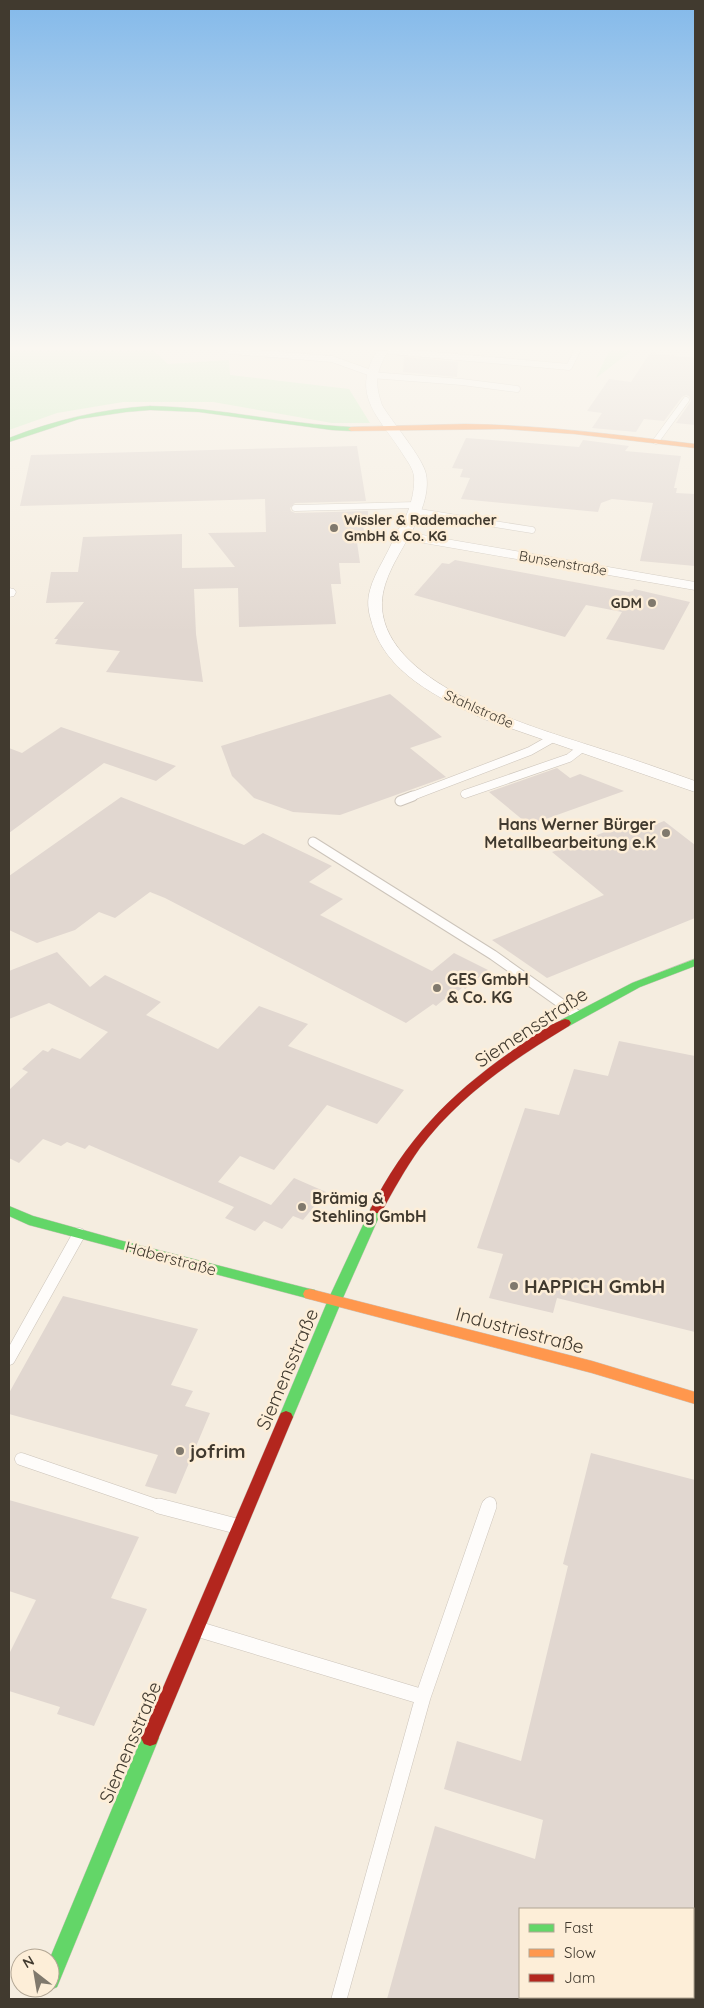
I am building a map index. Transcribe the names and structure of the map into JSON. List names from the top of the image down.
{
  "streets": {
    "street": [
      "Bunsenstraße",
      "Stahlstraße",
      "Siemensstraße",
      "Haberstraße",
      "Industriestraße"
    ]
  },
  "crossings": [
    ["Bunsenstraße", "Stahlstraße"],
    ["Siemensstraße", "Haberstraße"],
    ["Siemensstraße", "Industriestraße"],
    ["Haberstraße", "Industriestraße"]
  ],
  "places": [
    "Wissler & Rademacher GmbH & Co. KG",
    "GDM",
    "Hans Werner Bürger Metallbearbeitung e.K",
    "GES GmbH & Co. KG",
    "Brämig & Stehling GmbH",
    "HAPPICH GmbH",
    "jofrim"
  ],
  "legend": ["Fast", "Slow", "Jam"],
  "north": "top left"
}
